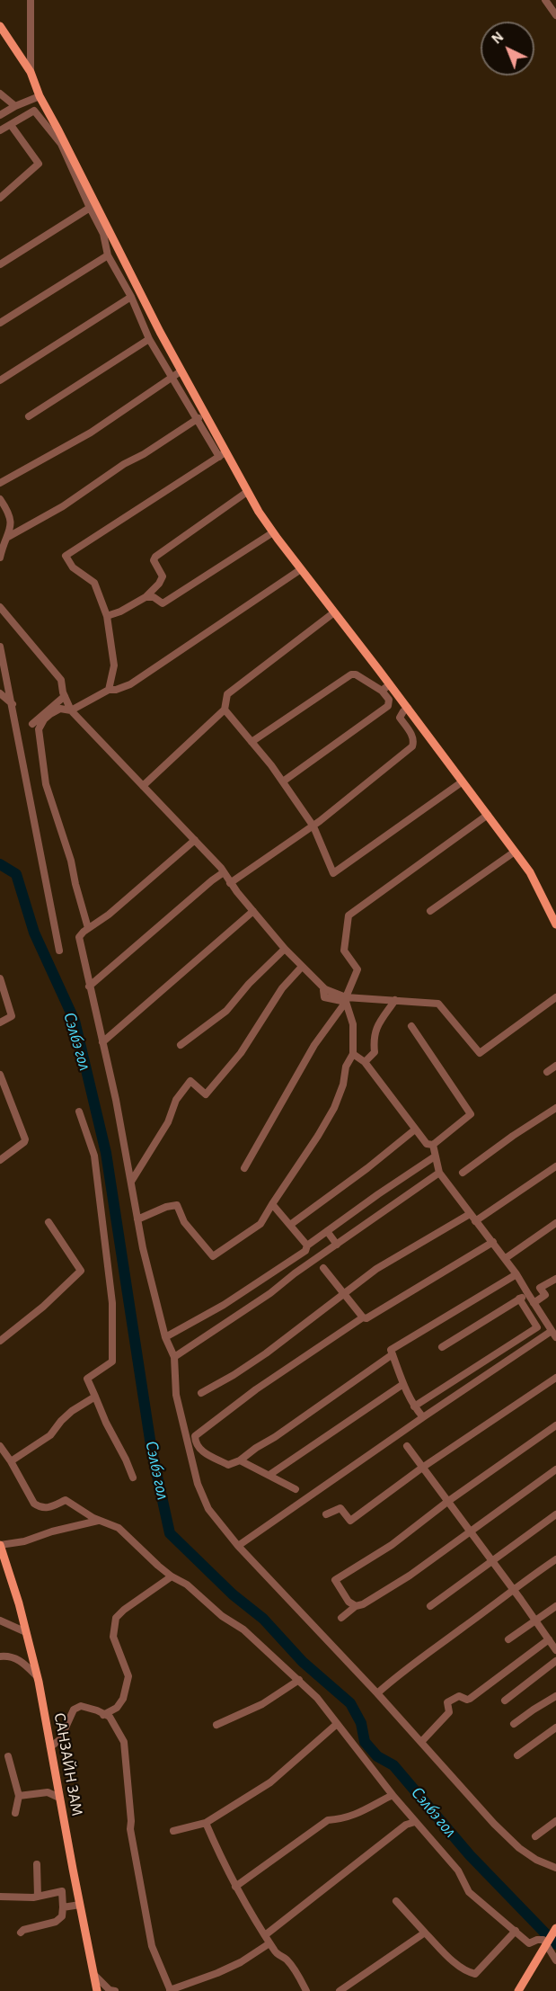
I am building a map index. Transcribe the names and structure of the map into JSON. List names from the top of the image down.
{
  "streets": {
    "main road": ["САНЗАЙН ЗАМ"]
  },
  "water": ["Сэлбэ гол"],
  "north": "top left"
}
